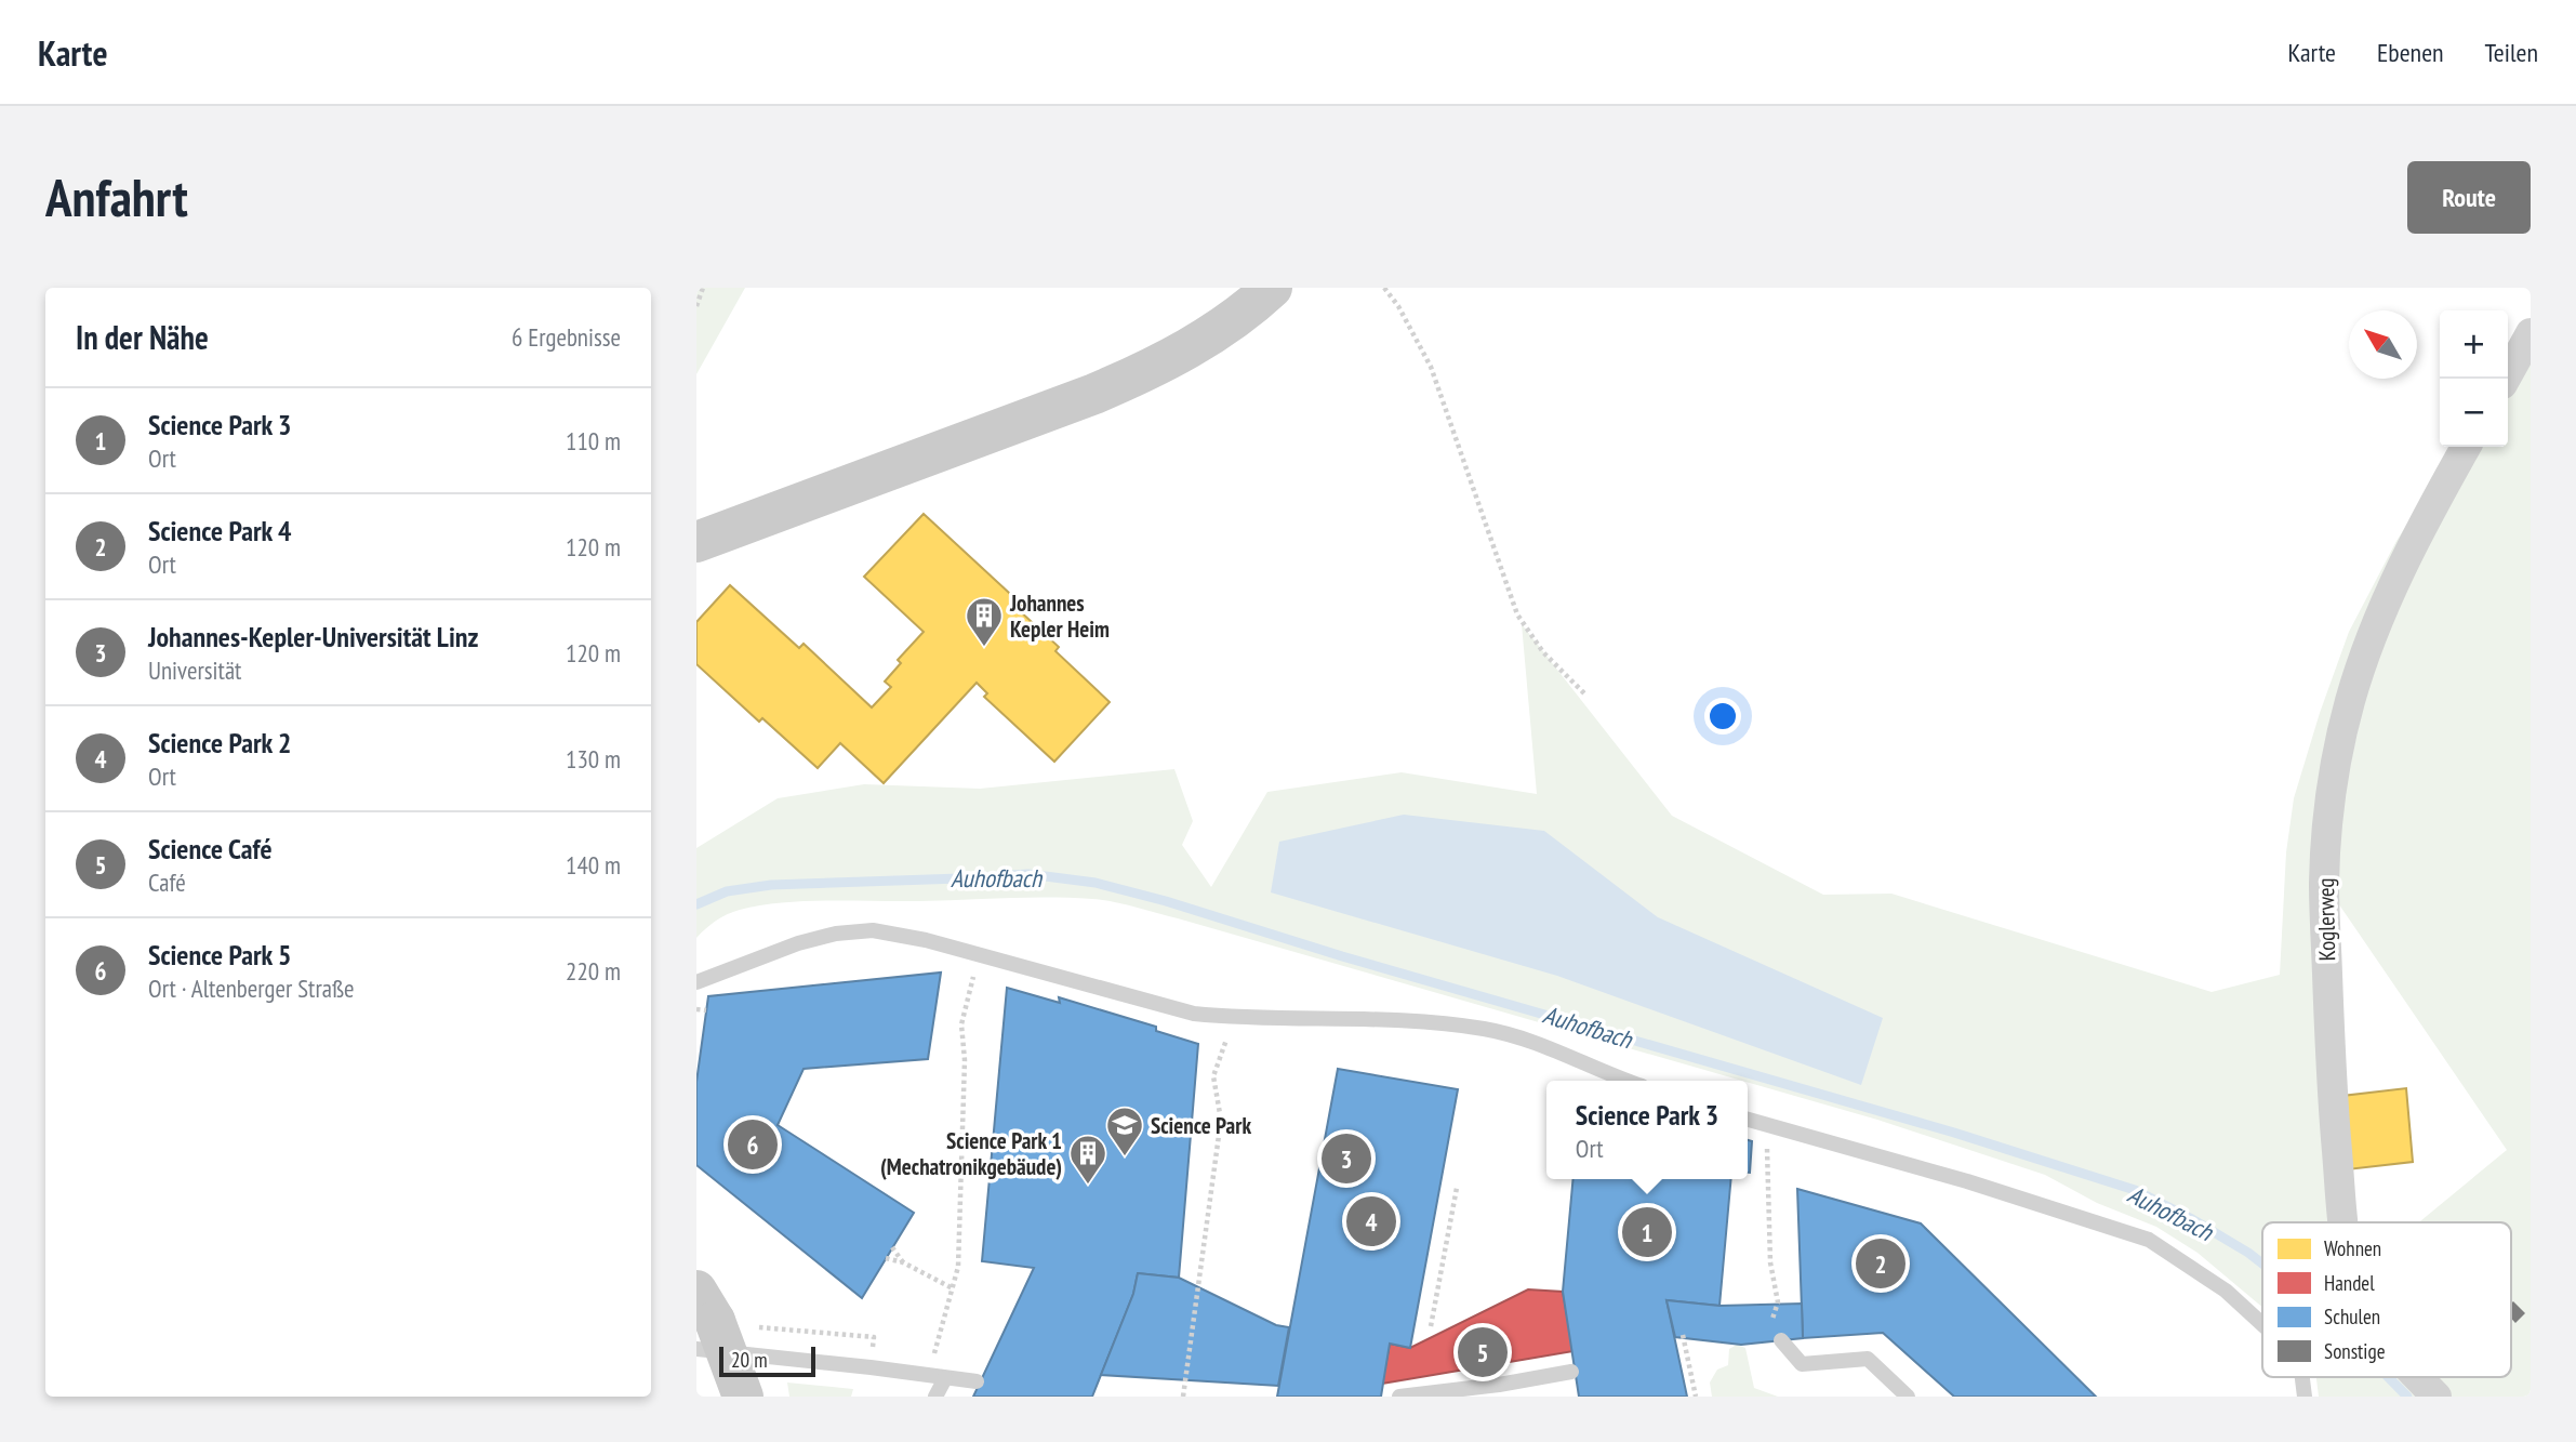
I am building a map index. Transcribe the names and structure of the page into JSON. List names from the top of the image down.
{
  "streets": {
    "street": ["Koglerweg"]
  },
  "water": ["Auhofbach"],
  "places": {
    "building": ["Johannes Kepler Heim", "Science Park 1 (Mechatronikgebäude)"],
    "school or university": ["Science Park"]
  },
  "legend": [
    "Wohnen",
    "Handel",
    "Schulen",
    "Sonstige"
  ],
  "scale_bar": "20 m",
  "north": "top left",
  "page": {
    "header": "Karte",
    "nav": ["Karte", "Ebenen", "Teilen"],
    "buttons": "Route",
    "title": "Anfahrt",
    "heading": ["In der Nähe", "6 Ergebnisse"],
    "map_buttons": ["+", "−"],
    "list": [
      {
        "mark": "1",
        "name": "Science Park 3",
        "note": "Ort",
        "value": "110 m"
      },
      {
        "mark": "2",
        "name": "Science Park 4",
        "note": "Ort",
        "value": "120 m"
      },
      {
        "mark": "3",
        "name": "Johannes-Kepler-Universität Linz",
        "note": "Universität",
        "value": "120 m"
      },
      {
        "mark": "4",
        "name": "Science Park 2",
        "note": "Ort",
        "value": "130 m"
      },
      {
        "mark": "5",
        "name": "Science Café",
        "note": "Café",
        "value": "140 m"
      },
      {
        "mark": "6",
        "name": "Science Park 5",
        "note": "Ort · Altenberger Straße",
        "value": "220 m"
      }
    ],
    "popup": ["Science Park 3", "Ort"],
    "pins": [
      "6",
      "3",
      "4",
      "1",
      "2",
      "5"
    ],
    "scale": "20 m"
  }
}
